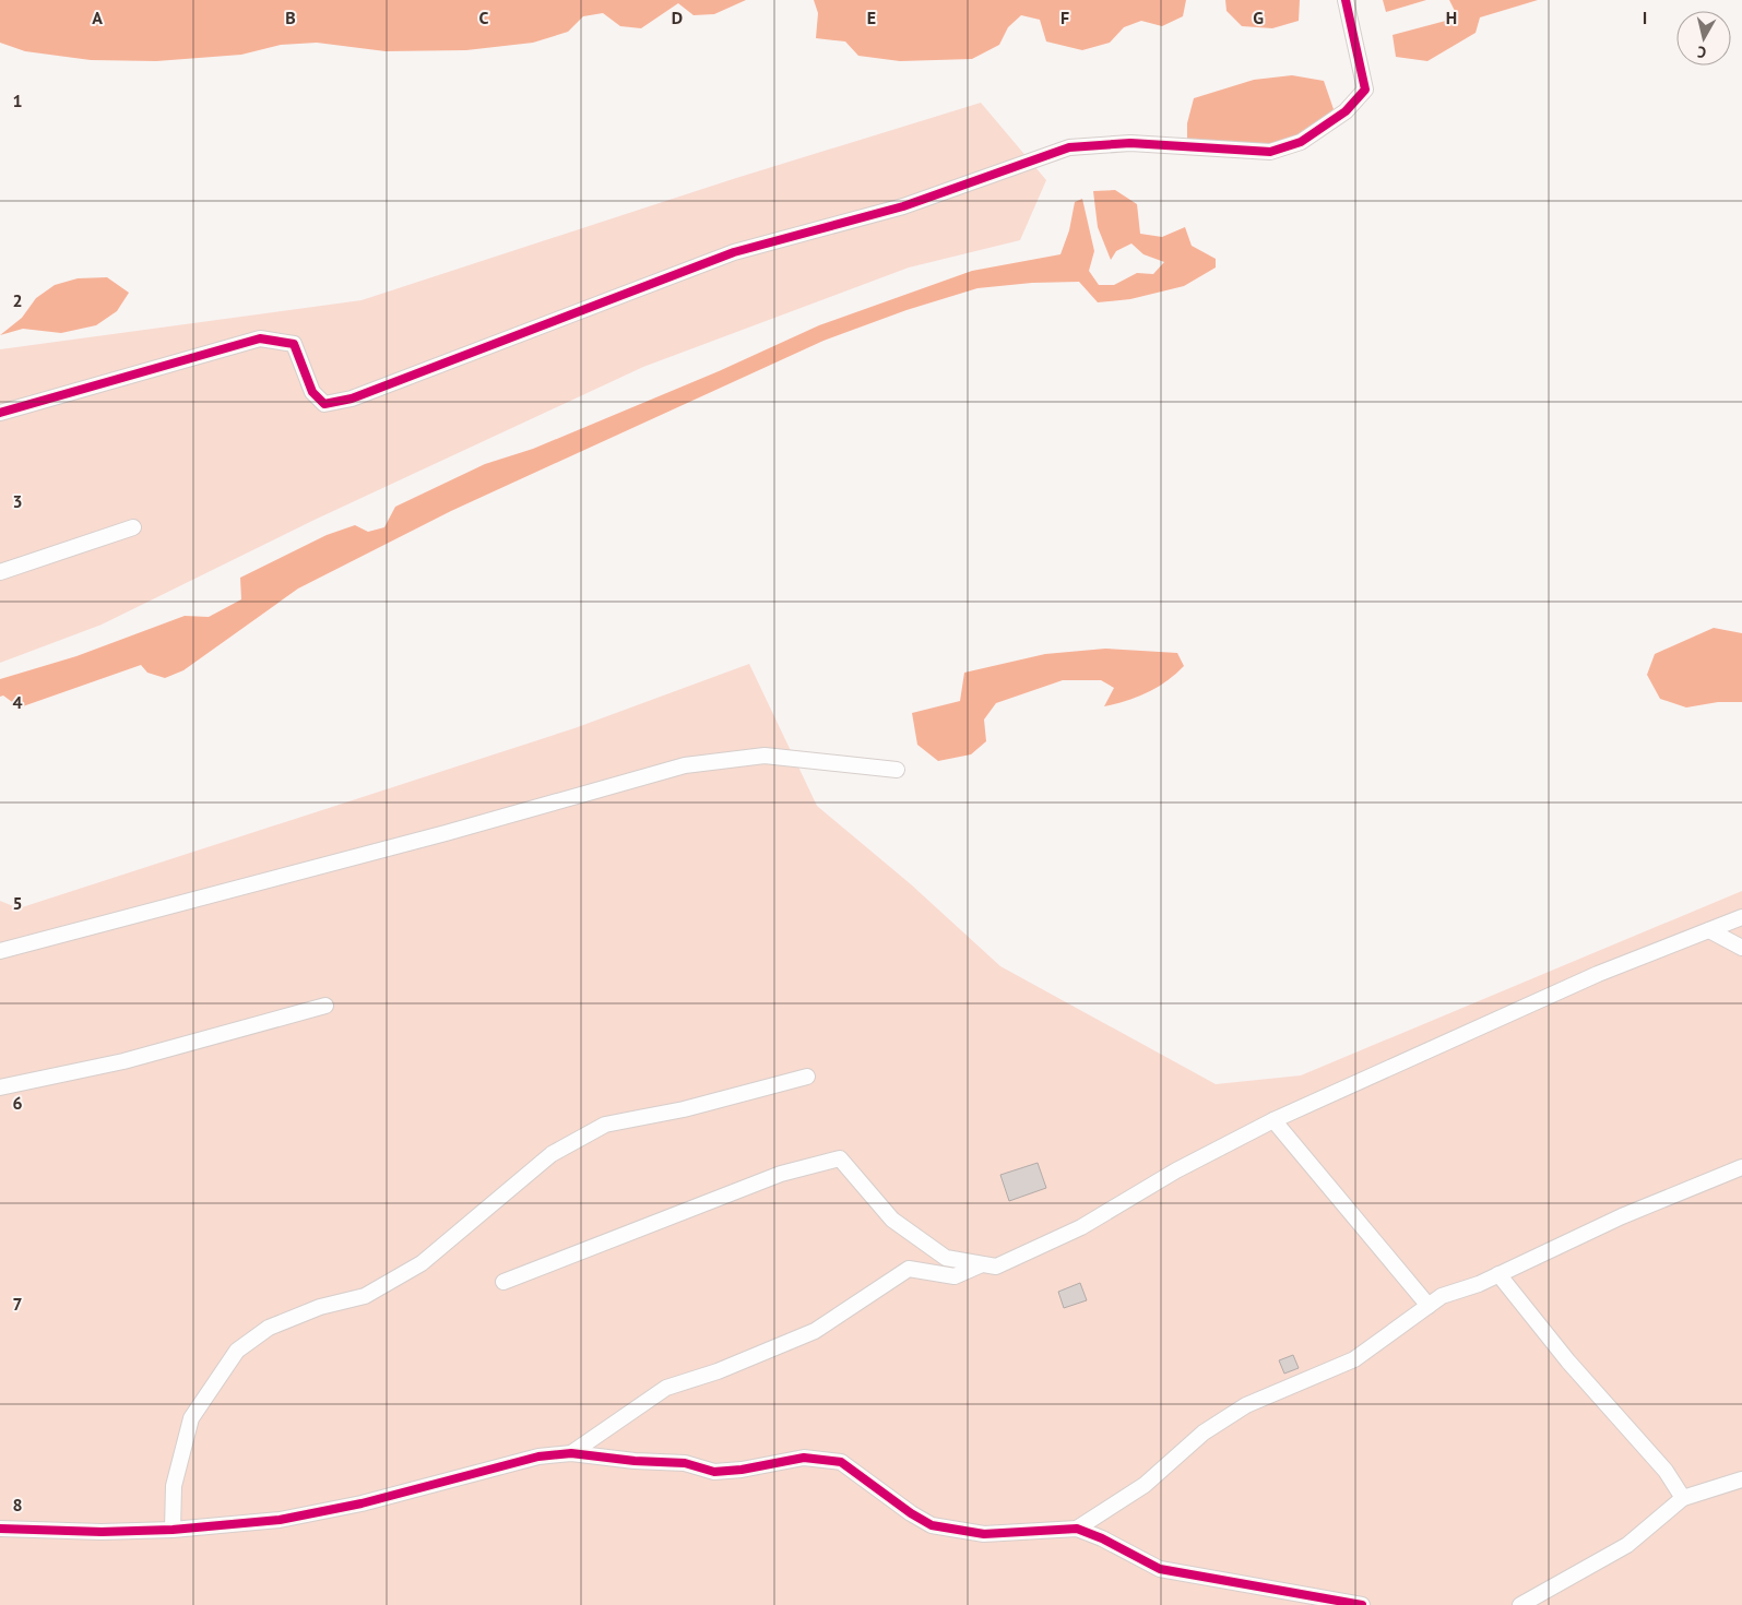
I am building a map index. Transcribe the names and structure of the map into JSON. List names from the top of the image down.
{
  "north": "bottom",
  "grid": {
    "columns": [
      "A",
      "B",
      "C",
      "D",
      "E",
      "F",
      "G",
      "H",
      "I"
    ],
    "rows": [
      "1",
      "2",
      "3",
      "4",
      "5",
      "6",
      "7",
      "8"
    ]
  }
}
